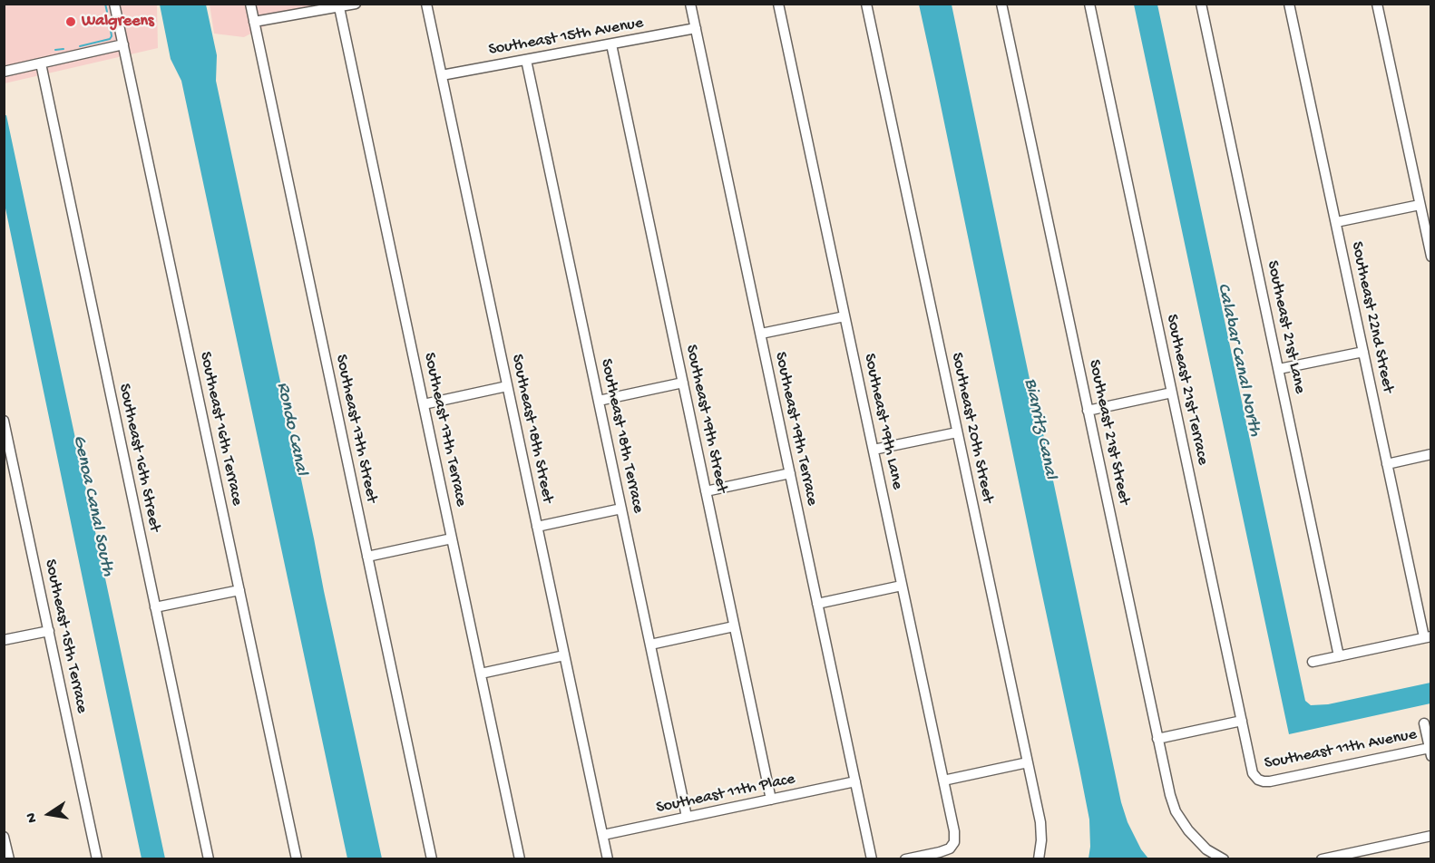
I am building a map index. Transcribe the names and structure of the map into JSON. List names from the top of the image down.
{
  "streets": {
    "street": [
      "Southeast 15th Avenue",
      "Southeast 22nd Street",
      "Southeast 21st Lane",
      "Southeast 21st Terrace",
      "Southeast 19th Street",
      "Southeast 19th Lane",
      "Southeast 20th Street",
      "Southeast 16th Terrace",
      "Southeast 17th Street",
      "Southeast 18th Street",
      "Southeast 19th Terrace",
      "Southeast 17th Terrace",
      "Southeast 21st Street",
      "Southeast 18th Terrace",
      "Southeast 16th Street",
      "Southeast 15th Terrace",
      "Southeast 11th Avenue",
      "Southeast 11th Place"
    ]
  },
  "crossings": [
    ["Southeast 15th Avenue", "Southeast 19th Street"],
    ["Southeast 15th Avenue", "Southeast 18th Street"],
    ["Southeast 15th Avenue", "Southeast 19th Terrace"],
    ["Southeast 15th Avenue", "Southeast 18th Terrace"],
    ["Southeast 21st Terrace", "Southeast 11th Avenue"],
    ["Southeast 19th Street", "Southeast 11th Place"],
    ["Southeast 18th Street", "Southeast 11th Place"],
    ["Southeast 19th Terrace", "Southeast 11th Place"],
    ["Southeast 18th Terrace", "Southeast 11th Place"]
  ],
  "water": [
    "Calabar Canal North",
    "Rondo Canal",
    "Biarritz Canal",
    "Genoa Canal South"
  ],
  "places": ["Walgreens"],
  "north": "left"
}
